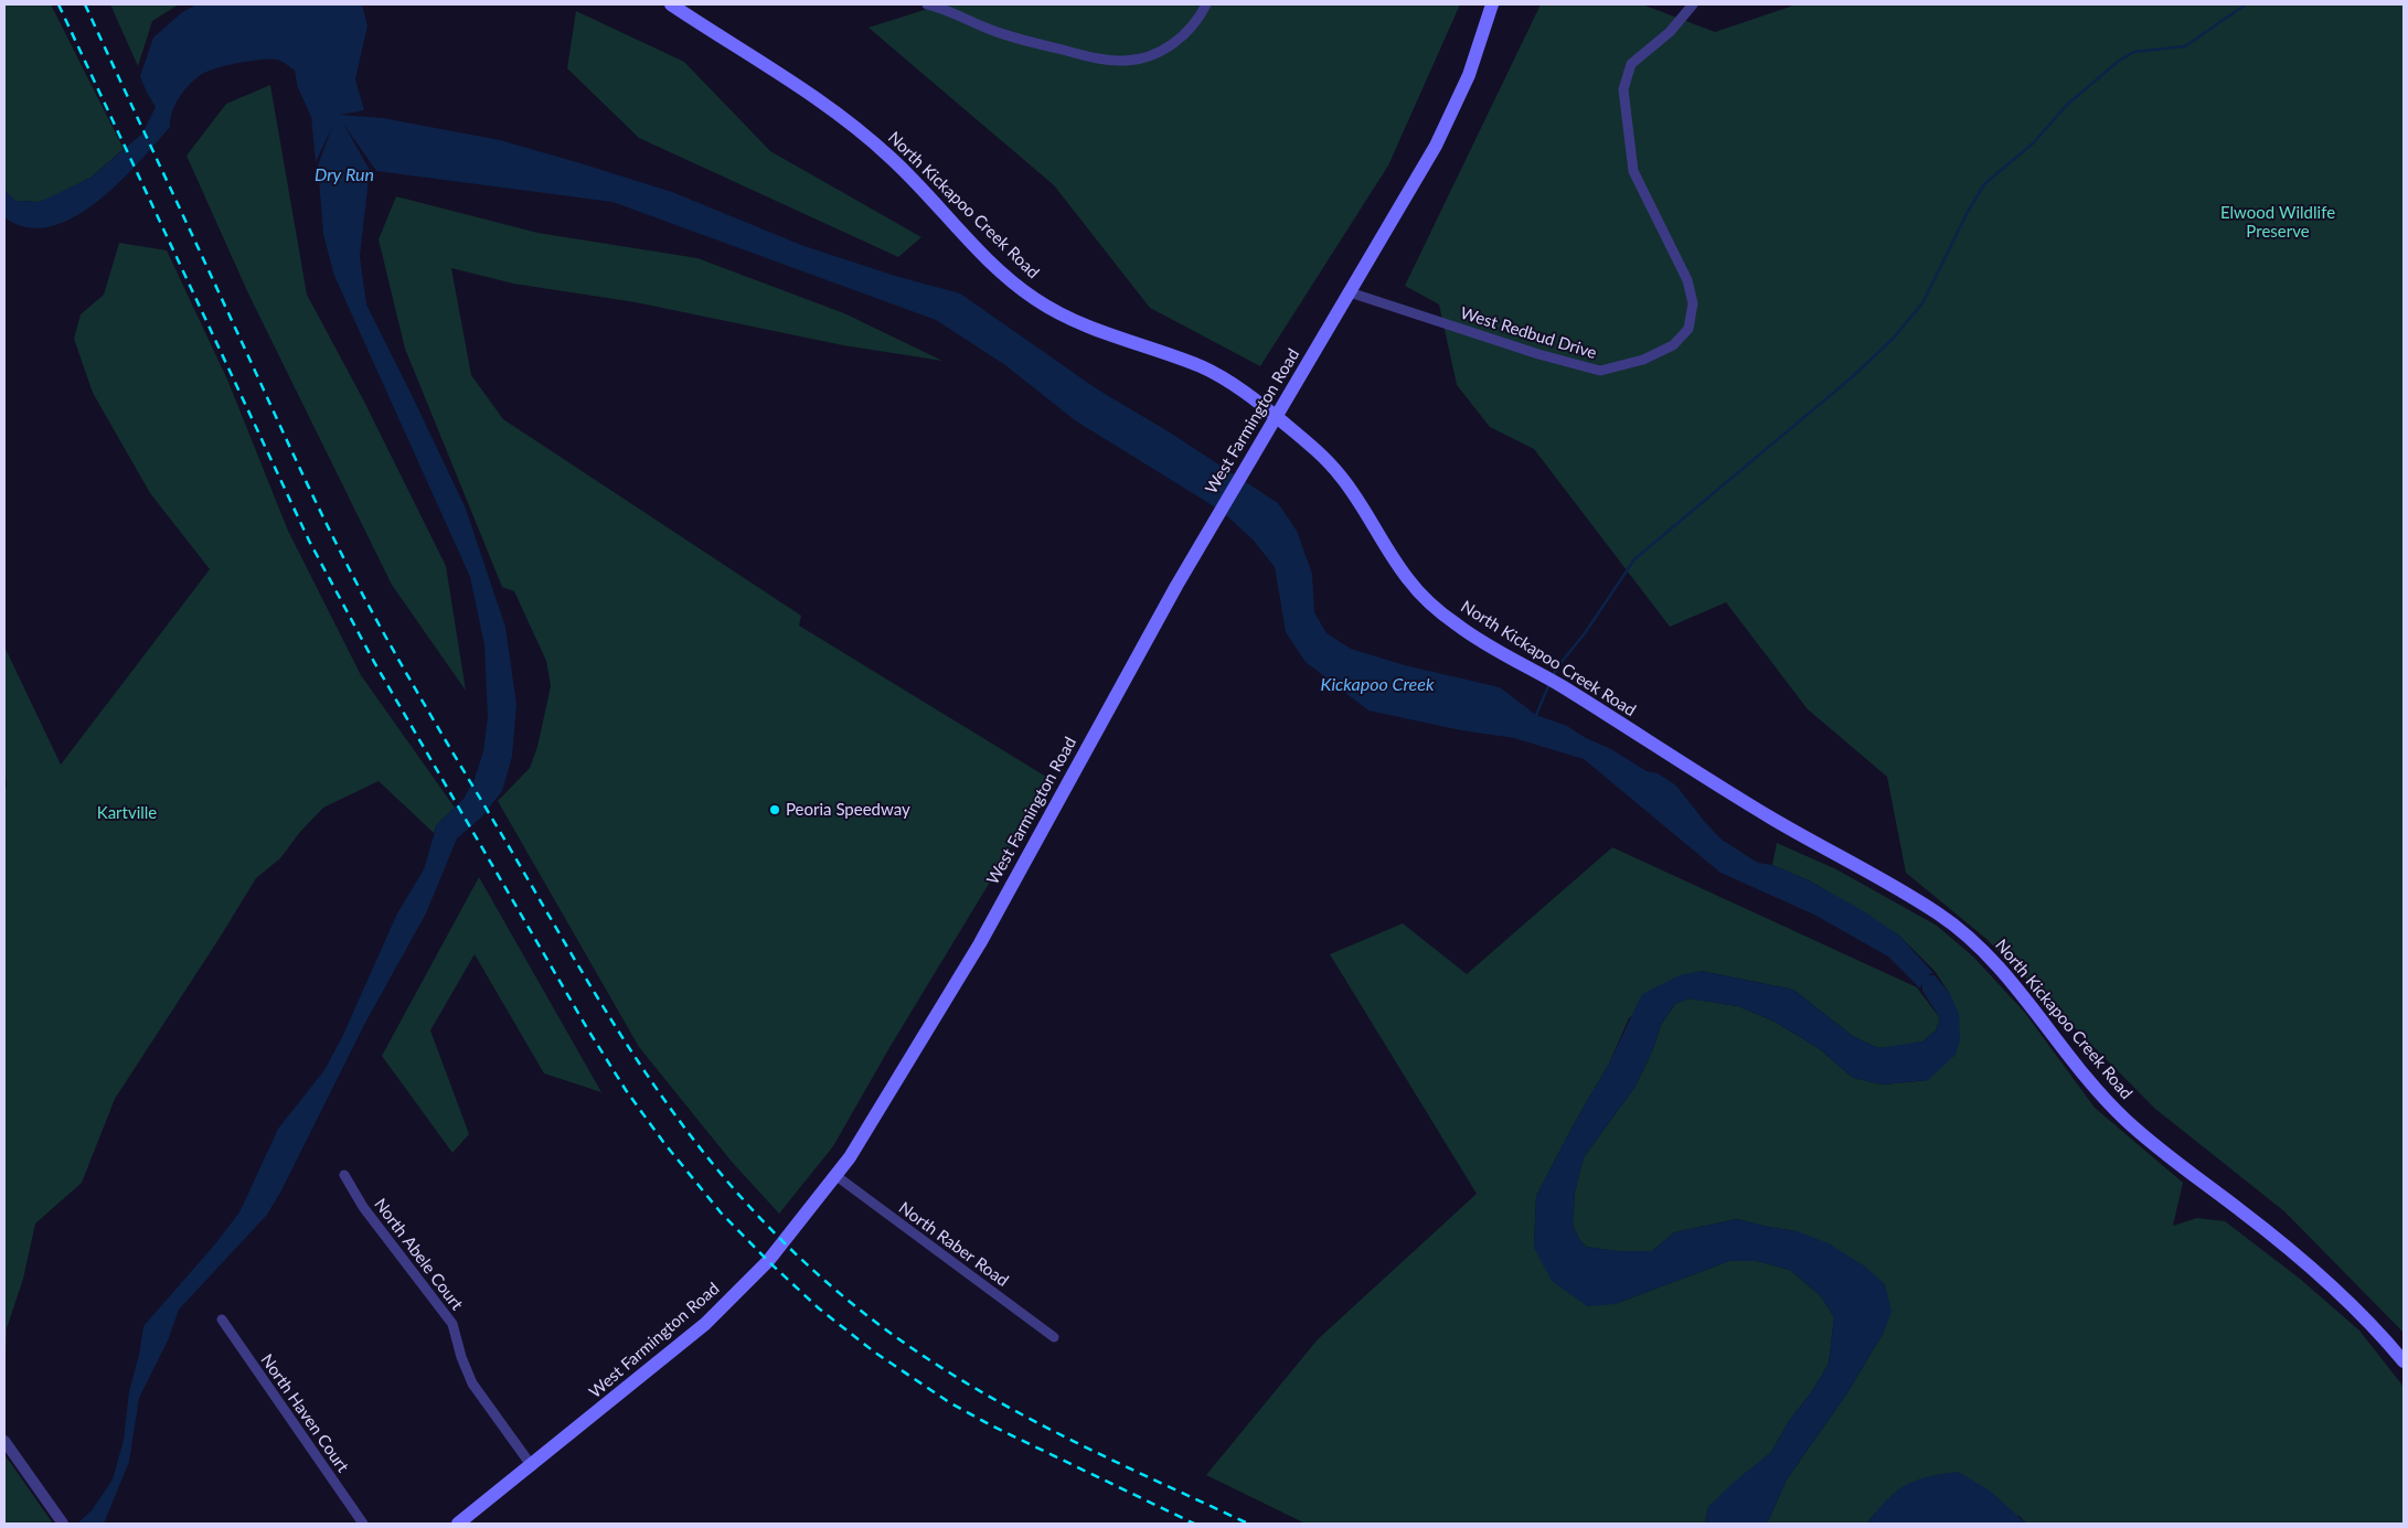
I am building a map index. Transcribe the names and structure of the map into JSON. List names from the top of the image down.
{
  "streets": {
    "main road": ["North Kickapoo Creek Road", "West Farmington Road"],
    "street": [
      "West Redbud Drive",
      "North Raber Road",
      "North Abele Court",
      "North Haven Court"
    ]
  },
  "crossings": [
    ["North Kickapoo Creek Road", "West Farmington Road"],
    ["West Redbud Drive", "West Farmington Road"],
    ["West Farmington Road", "North Raber Road"],
    ["West Farmington Road", "North Abele Court"]
  ],
  "water": ["Dry Run", "Kickapoo Creek"],
  "parks": ["Elwood Wildlife Preserve", "Kartville"],
  "places": ["Peoria Speedway"]
}
